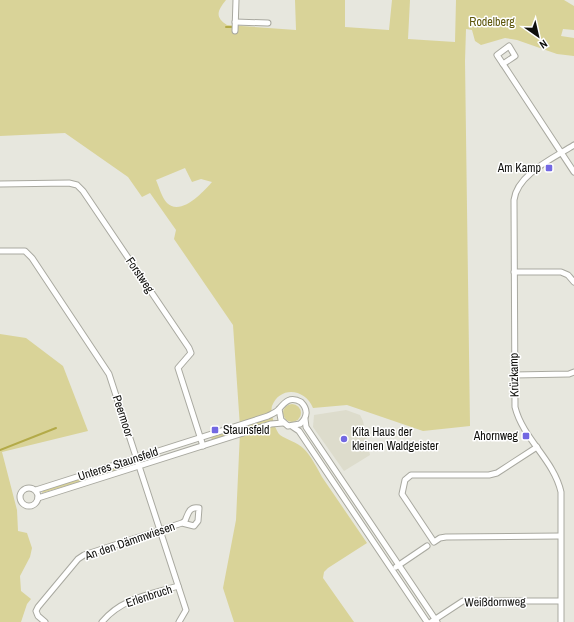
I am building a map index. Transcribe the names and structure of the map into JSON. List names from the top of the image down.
{
  "streets": {
    "street": [
      "Forstweg",
      "Krüzkamp",
      "Peermoor",
      "Unteres Staunsfeld",
      "An den Dämmwiesen",
      "Erlenbruch",
      "Weißdornweg"
    ]
  },
  "crossings": [
    ["Forstweg", "Unteres Staunsfeld"],
    ["Krüzkamp", "Weißdornweg"],
    ["Peermoor", "Unteres Staunsfeld"],
    ["Peermoor", "An den Dämmwiesen"],
    ["Peermoor", "Erlenbruch"]
  ],
  "parks": ["Rodelberg"],
  "places": {
    "transit": ["Am Kamp", "Staunsfeld", "Ahornweg"],
    "other": ["Kita Haus der kleinen Waldgeister"]
  },
  "north": "bottom right"
}
